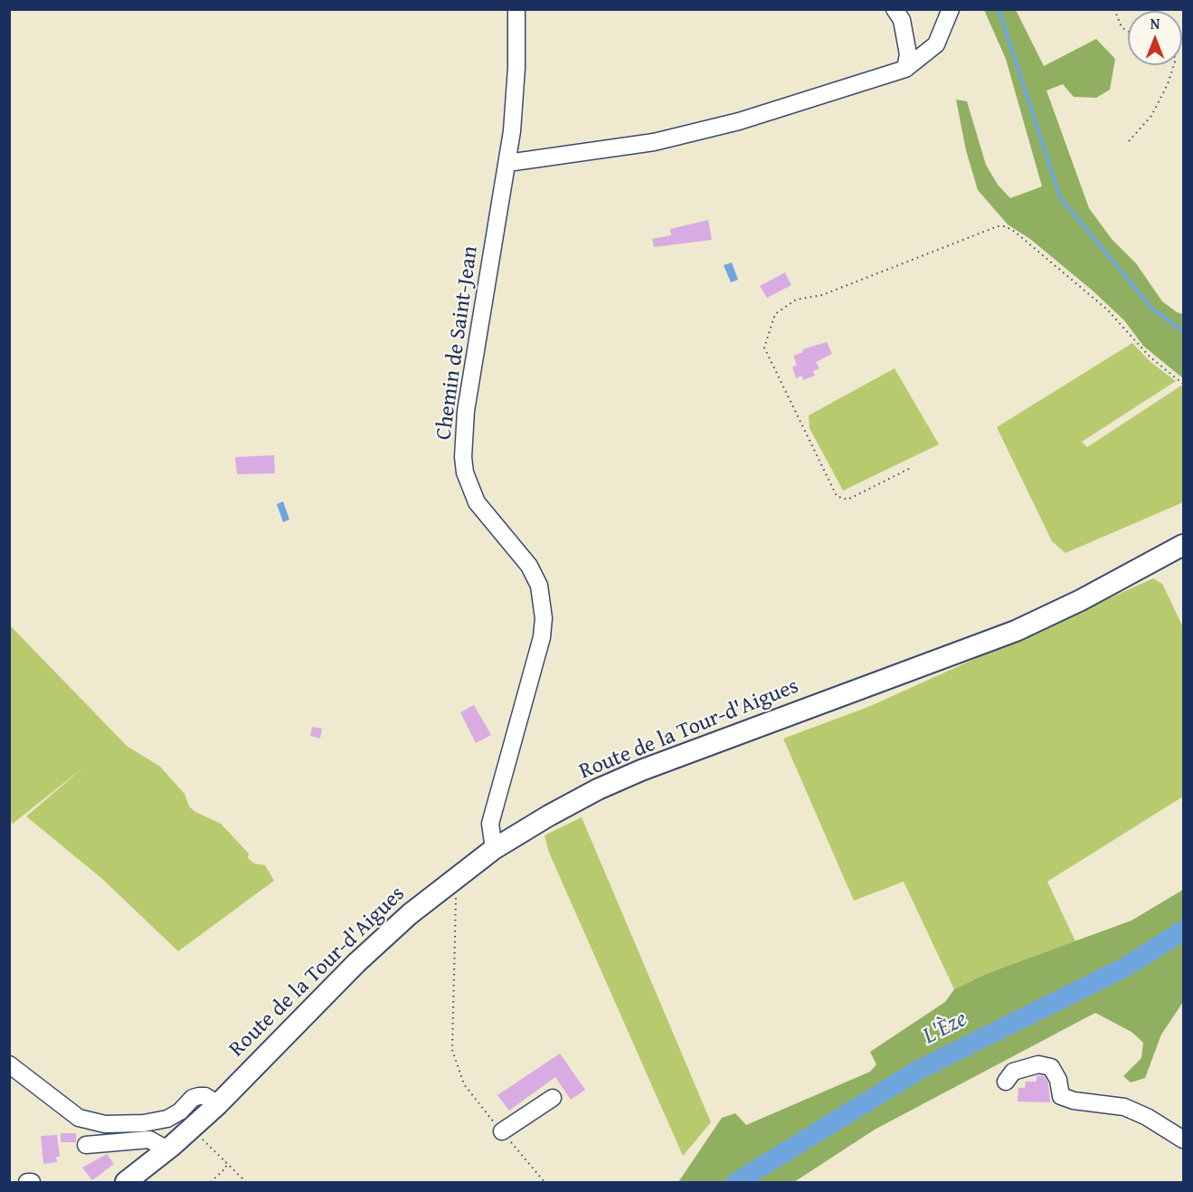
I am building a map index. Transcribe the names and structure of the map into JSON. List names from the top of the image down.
{
  "streets": {
    "main road": ["Route de la Tour-d'Aigues"],
    "street": ["Chemin de Saint-Jean"]
  },
  "crossings": [
    ["Chemin de Saint-Jean", "Route de la Tour-d'Aigues"]
  ],
  "water": ["L'Èze"],
  "north": "top"
}
